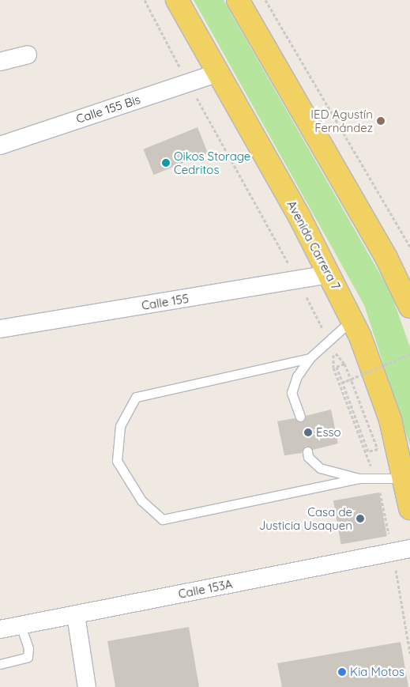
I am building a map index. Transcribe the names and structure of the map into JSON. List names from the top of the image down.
{
  "streets": {
    "main road": ["Avenida Carrera 7"],
    "street": ["Calle 155 Bis", "Calle 155", "Calle 153A"]
  },
  "crossings": [
    ["Calle 155 Bis", "Avenida Carrera 7"],
    ["Avenida Carrera 7", "Calle 155"]
  ],
  "places": [
    "IED Agustín Fernández",
    "Oikos Storage Cedritos",
    "Esso",
    "Casa de Justicia Usaquen",
    "Kia Motos"
  ]
}
